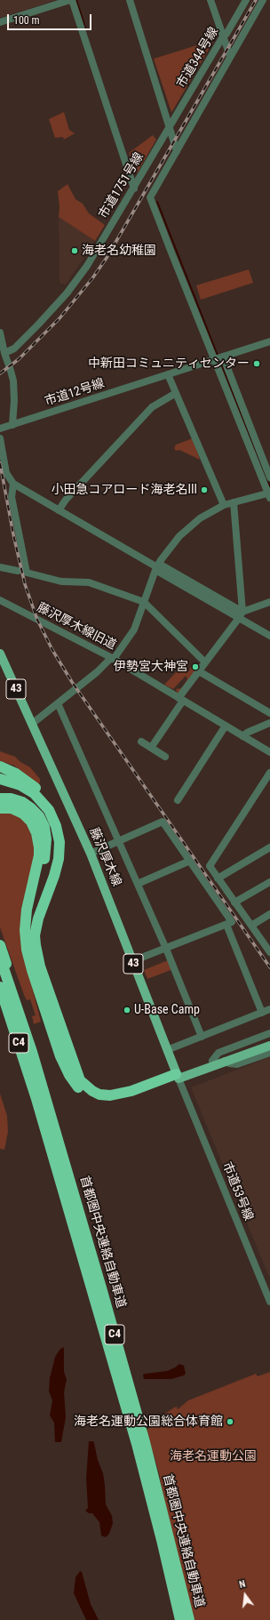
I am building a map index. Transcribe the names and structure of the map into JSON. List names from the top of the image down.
{
  "streets": {
    "highway": ["C4", "首都圏中央連絡自動車道"],
    "main road": ["43", "藤沢厚木線"],
    "street": [
      "市道344号線",
      "市道1751号線",
      "市道12号線",
      "藤沢厚木線旧道",
      "市道53号線"
    ]
  },
  "crossings": [
    ["市道344号線", "市道1751号線"],
    ["藤沢厚木線", "市道53号線"]
  ],
  "parks": ["海老名運動公園"],
  "places": [
    "海老名幼稚園",
    "中新田コミュニティセンター",
    "小田急コアロード海老名III",
    "伊勢宮大神宮",
    "U-Base Camp",
    "海老名運動公園総合体育館"
  ],
  "scale_bar": "100 m",
  "north": "top"
}
